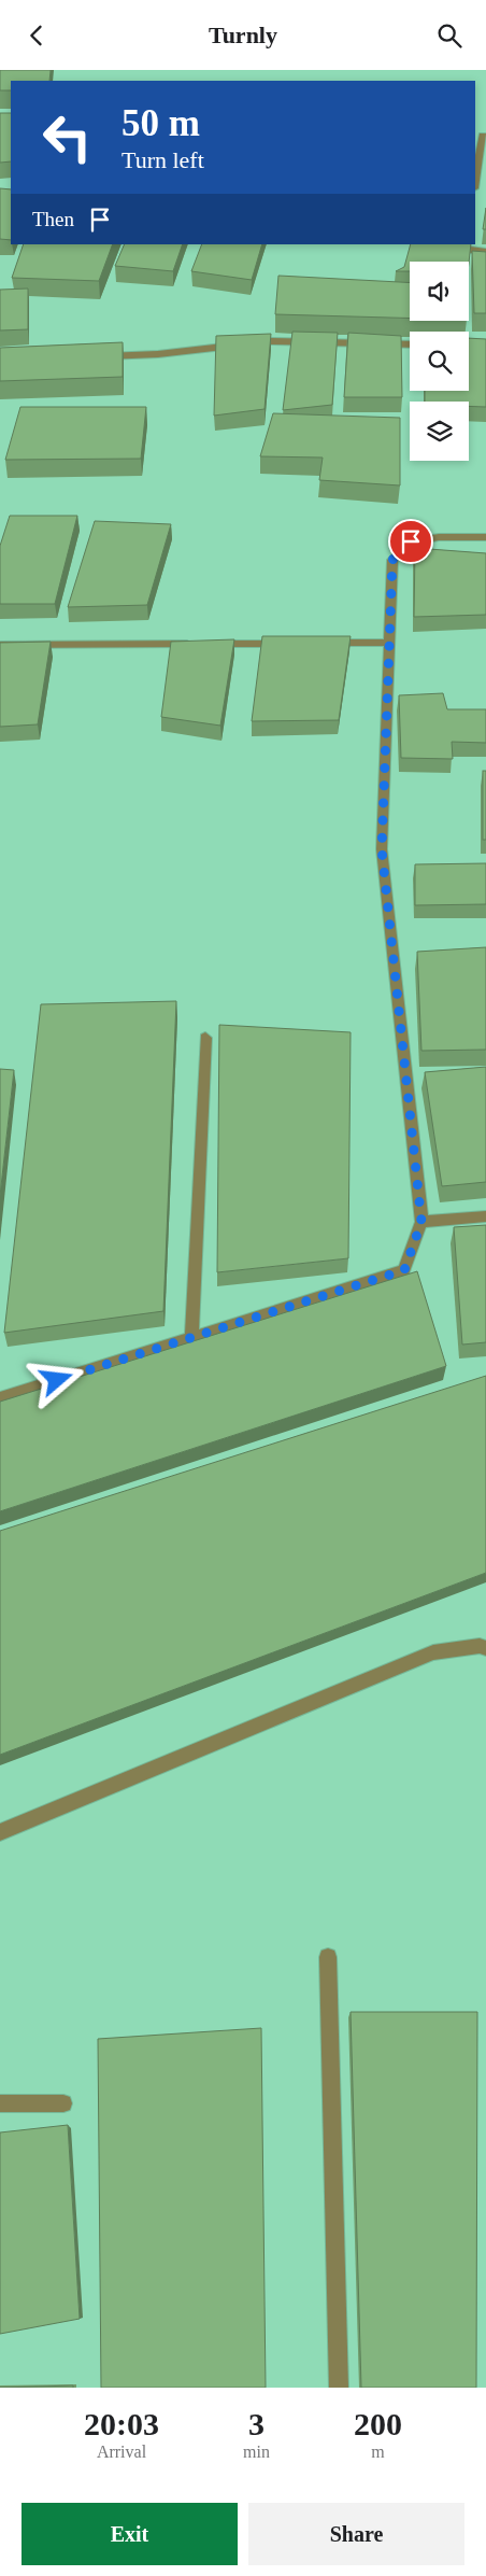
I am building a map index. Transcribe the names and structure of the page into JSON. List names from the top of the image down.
{
  "page": {
    "header": "Turnly",
    "turn": ["50 m", "Turn left"],
    "then": "Then",
    "eta": [
      "20:03",
      "Arrival",
      "3",
      "min",
      "200",
      "m"
    ],
    "buttons": ["Exit", "Share"]
  }
}
